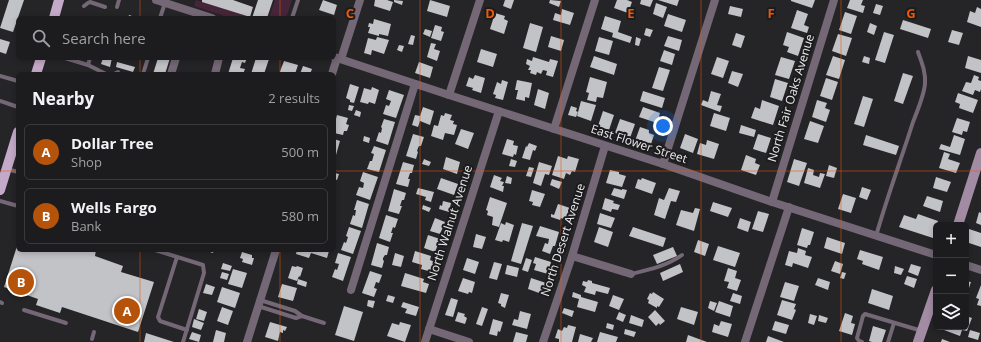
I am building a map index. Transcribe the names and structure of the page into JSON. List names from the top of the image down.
{
  "streets": {
    "street": [
      "North Fair Oaks Avenue",
      "East Flower Street",
      "North Walnut Avenue",
      "North Desert Avenue"
    ]
  },
  "crossings": [
    ["North Fair Oaks Avenue", "East Flower Street"],
    ["East Flower Street", "North Walnut Avenue"],
    ["East Flower Street", "North Desert Avenue"]
  ],
  "page": {
    "search": "Search here",
    "heading": ["Nearby", "2 results"],
    "list": [
      {
        "mark": "A",
        "name": "Dollar Tree",
        "note": "Shop",
        "value": "500 m"
      },
      {
        "mark": "B",
        "name": "Wells Fargo",
        "note": "Bank",
        "value": "580 m"
      }
    ],
    "map_buttons": ["+", "−"],
    "pins": ["B", "A"]
  },
  "grid": {
    "columns": [
      "C",
      "D",
      "E",
      "F",
      "G"
    ]
  }
}
